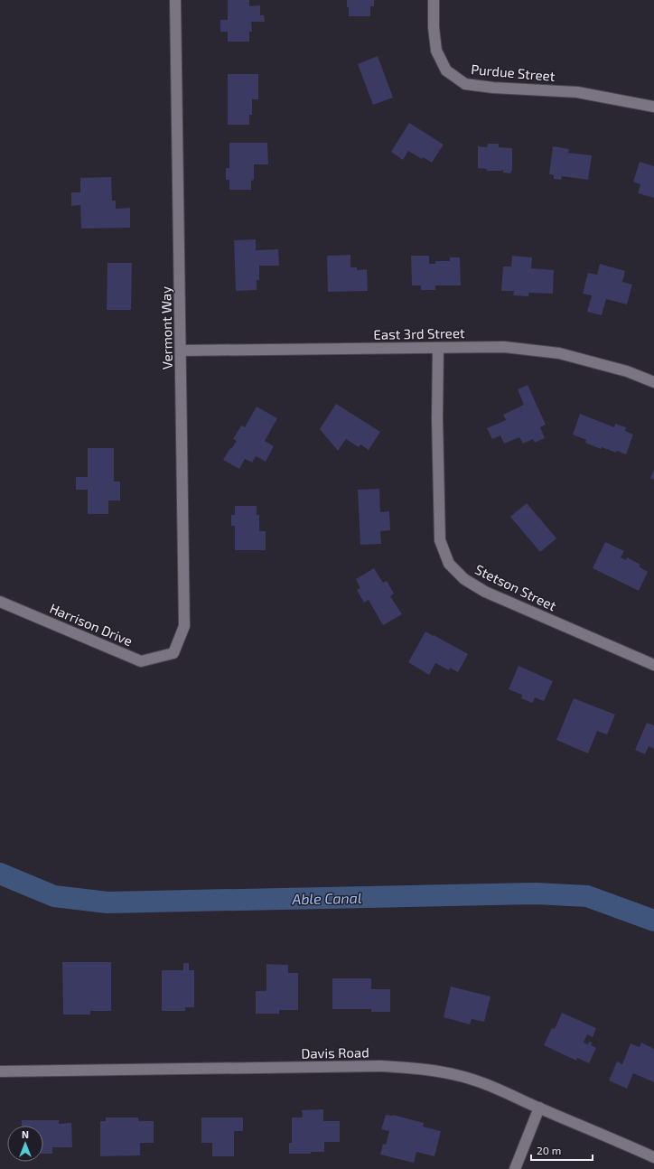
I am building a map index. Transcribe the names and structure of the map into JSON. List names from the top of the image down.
{
  "streets": {
    "street": [
      "Purdue Street",
      "Vermont Way",
      "East 3rd Street",
      "Stetson Street",
      "Harrison Drive",
      "Davis Road"
    ]
  },
  "crossings": [
    ["Vermont Way", "East 3rd Street"],
    ["Vermont Way", "Harrison Drive"],
    ["East 3rd Street", "Stetson Street"]
  ],
  "water": ["Able Canal"],
  "scale_bar": "20 m",
  "north": "top"
}
